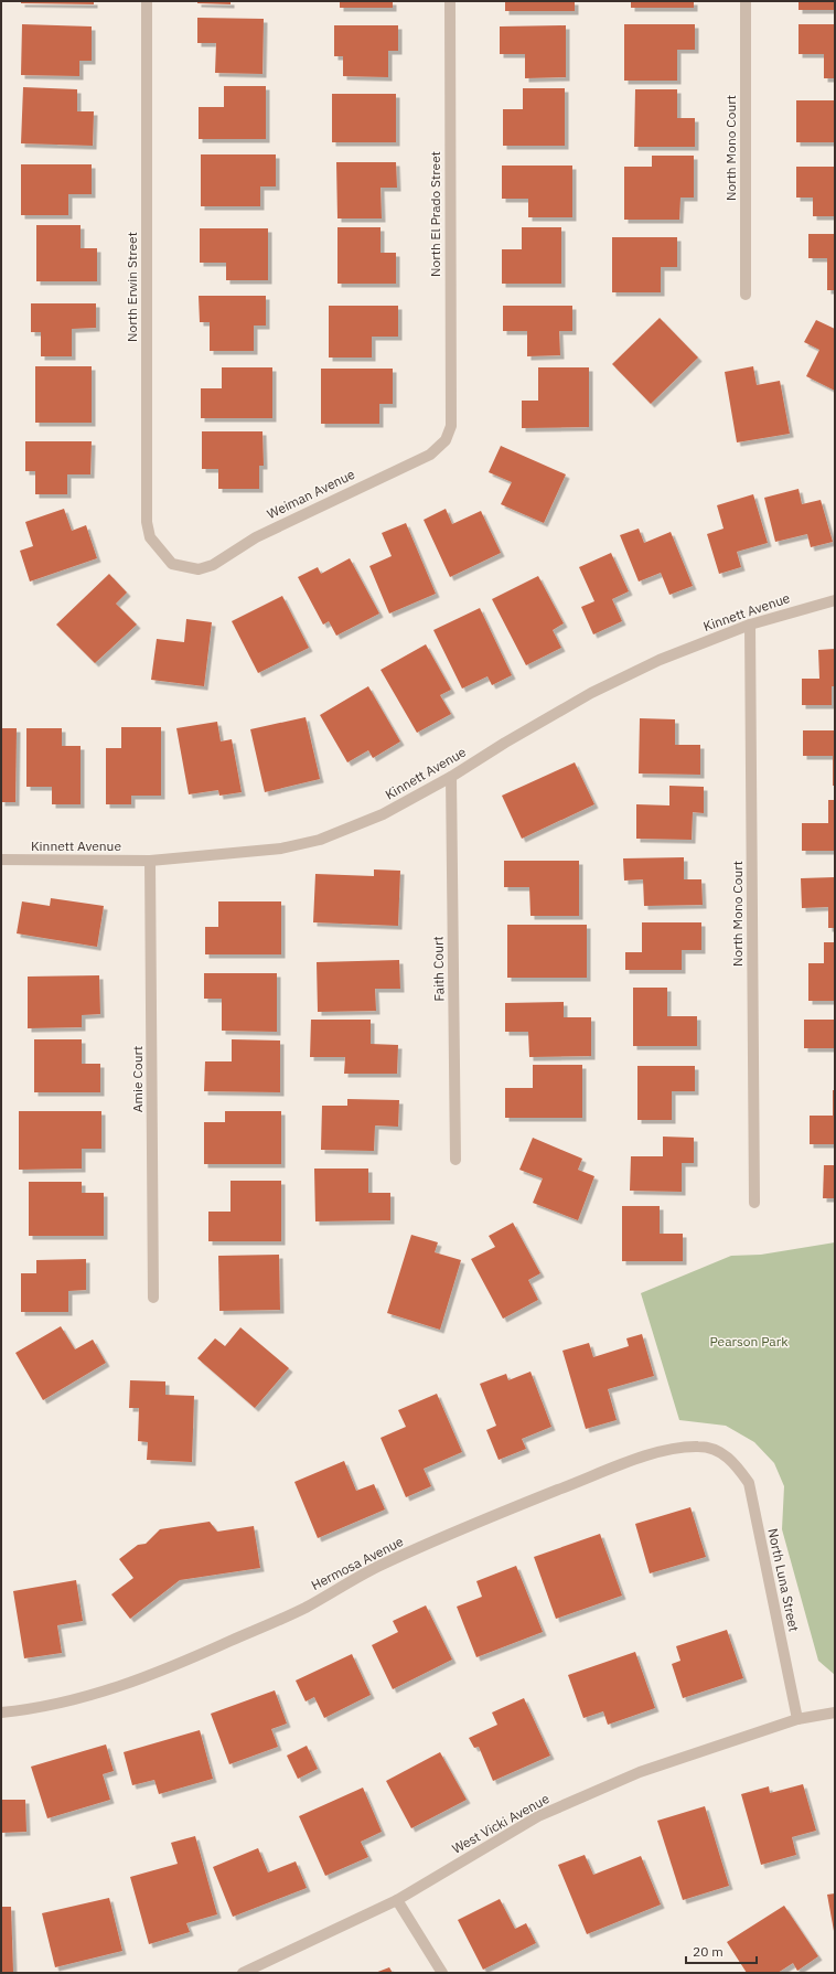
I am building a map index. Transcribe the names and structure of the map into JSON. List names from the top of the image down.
{
  "streets": {
    "street": [
      "North Mono Court",
      "North El Prado Street",
      "North Erwin Street",
      "Weiman Avenue",
      "Kinnett Avenue",
      "Faith Court",
      "Amie Court",
      "Hermosa Avenue",
      "North Luna Street",
      "West Vicki Avenue"
    ]
  },
  "crossings": [
    ["North Mono Court", "Kinnett Avenue"],
    ["North El Prado Street", "Weiman Avenue"],
    ["North Erwin Street", "Weiman Avenue"],
    ["Kinnett Avenue", "Faith Court"],
    ["Kinnett Avenue", "Amie Court"],
    ["Hermosa Avenue", "North Luna Street"],
    ["North Luna Street", "West Vicki Avenue"]
  ],
  "parks": ["Pearson Park"],
  "scale_bar": "20 m"
}
